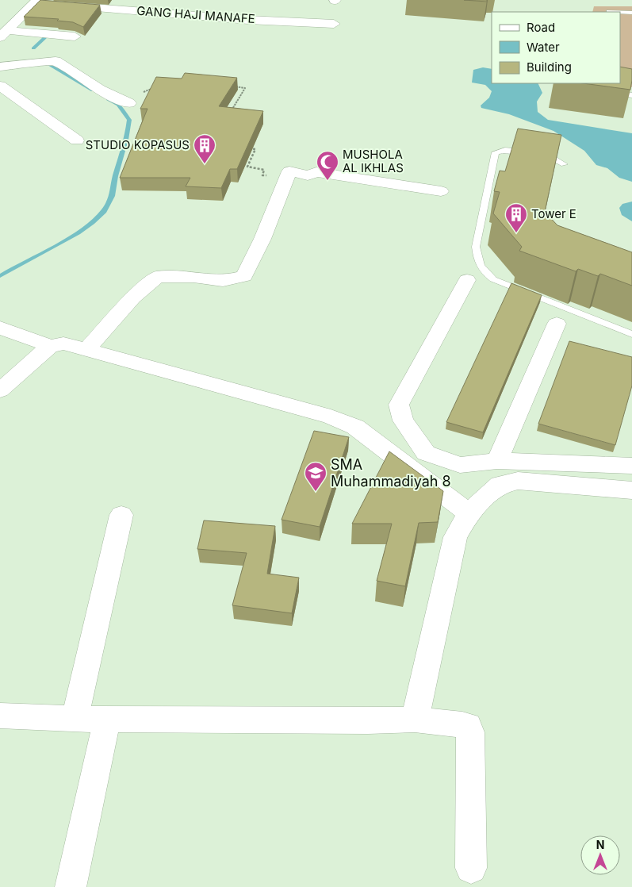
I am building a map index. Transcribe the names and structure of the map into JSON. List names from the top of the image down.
{
  "streets": {
    "street": ["GANG HAJI MANAFE"]
  },
  "places": {
    "building": ["STUDIO KOPASUS", "Tower E"],
    "mosque": ["MUSHOLA AL IKHLAS"],
    "school or university": ["SMA Muhammadiyah 8"]
  },
  "legend": ["Road", "Water", "Building"],
  "north": "top"
}
